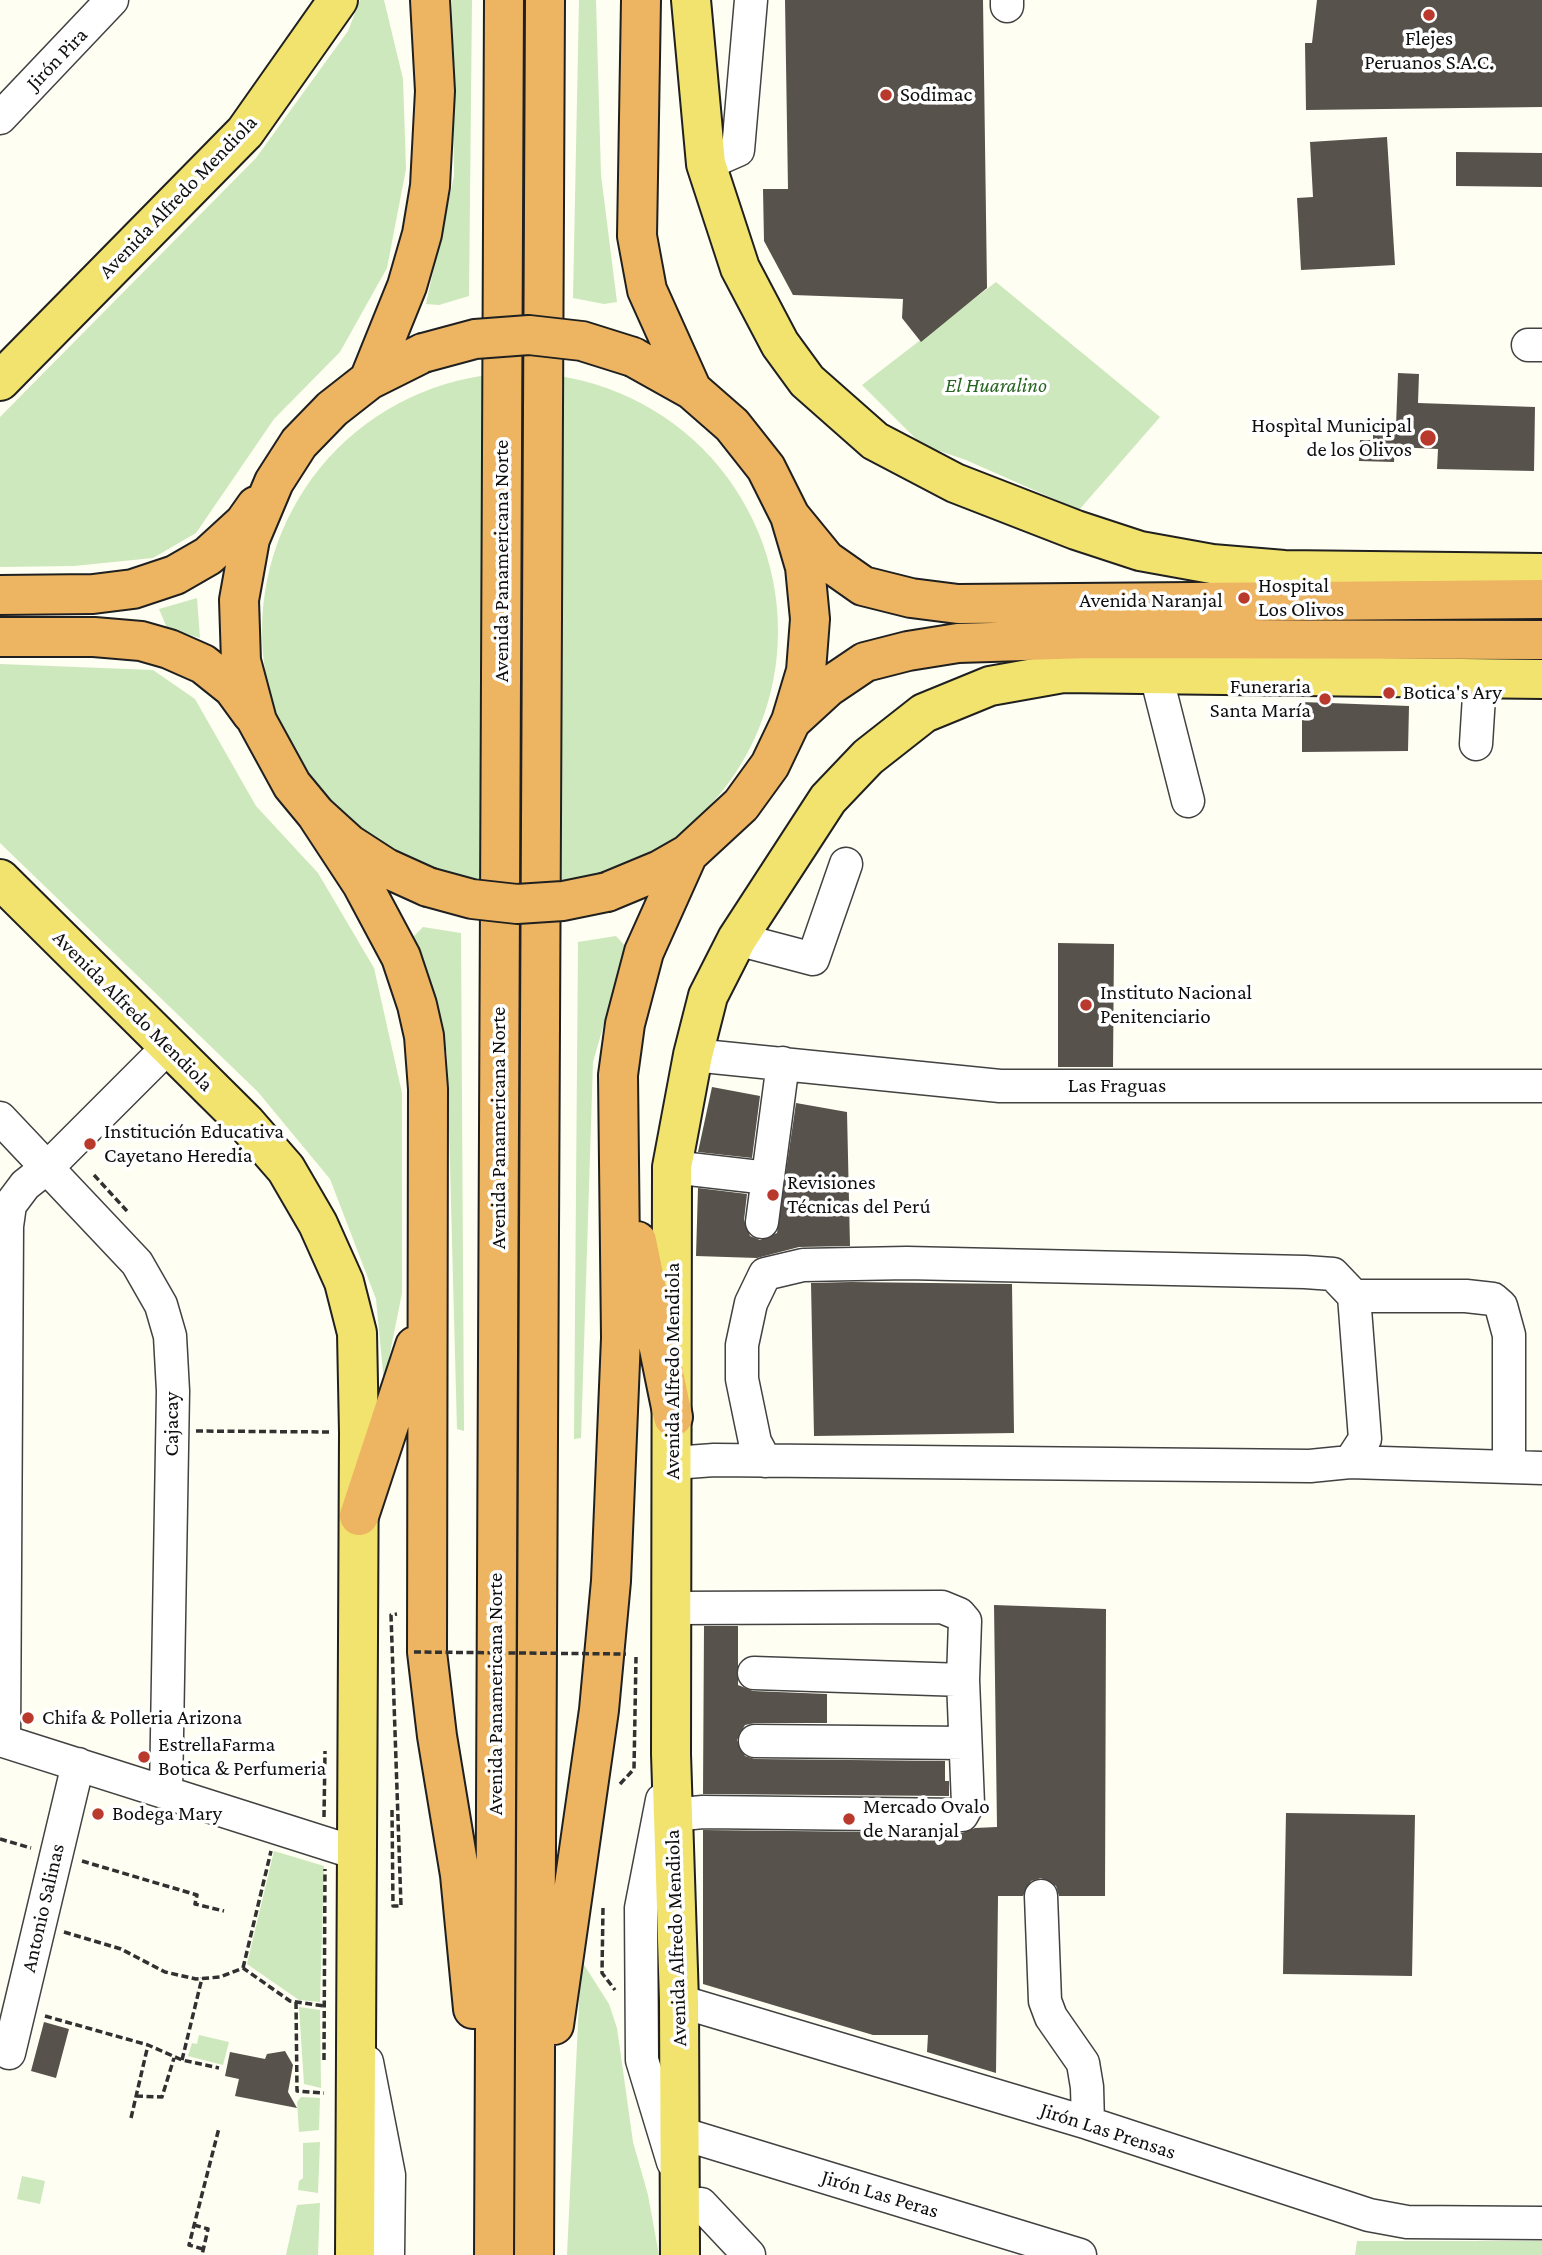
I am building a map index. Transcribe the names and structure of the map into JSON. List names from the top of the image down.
{
  "streets": {
    "highway": ["Avenida Panamericana Norte", "Avenida Naranjal"],
    "main road": ["Avenida Alfredo Mendiola"],
    "street": [
      "Jirón Pira",
      "Las Fraguas",
      "Cajacay",
      "Antonio Salinas",
      "Jirón Las Prensas",
      "Jirón Las Peras"
    ]
  },
  "crossings": [
    ["Avenida Alfredo Mendiola", "Las Fraguas"],
    ["Avenida Alfredo Mendiola", "Jirón Las Prensas"],
    ["Avenida Alfredo Mendiola", "Jirón Las Peras"]
  ],
  "parks": ["El Huaralino"],
  "places": [
    "Flejes Peruanos S.A.C.",
    "Sodimac",
    "Hospìtal Municipal de los Olivos",
    "Hospital Los Olivos",
    "Botica's Ary",
    "Funeraria Santa María",
    "Instituto Nacional Penitenciario",
    "Institución Educativa Cayetano Heredia",
    "Revisiones Técnicas del Perú",
    "Chifa & Polleria Arizona",
    "EstrellaFarma Botica & Perfumeria",
    "Bodega Mary",
    "Mercado Ovalo de Naranjal"
  ]
}
